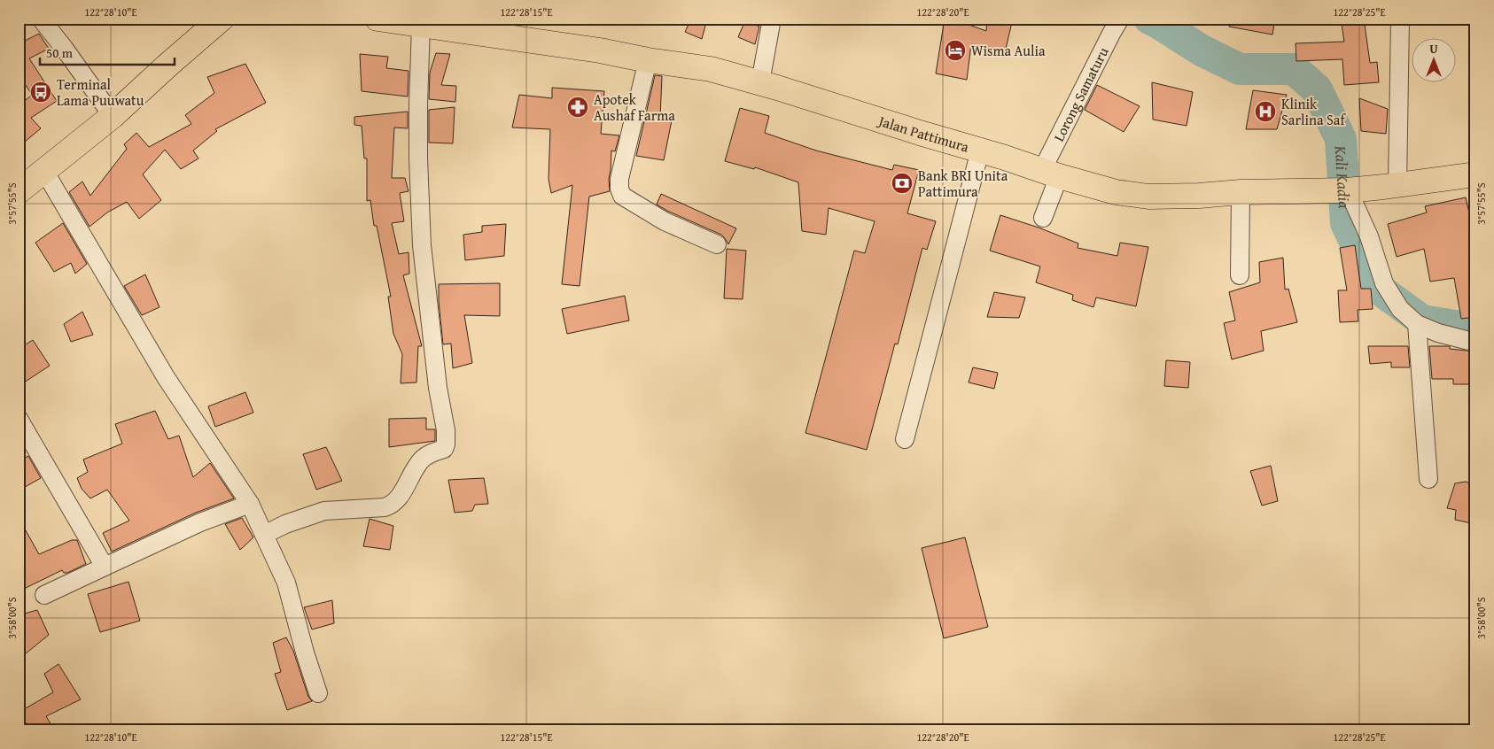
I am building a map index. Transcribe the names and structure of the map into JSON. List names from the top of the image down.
{
  "streets": {
    "highway": ["Jalan Pattimura"],
    "street": ["Lorong Samaturu"]
  },
  "crossings": [
    ["Lorong Samaturu", "Jalan Pattimura"]
  ],
  "water": ["Kali Kadia"],
  "places": {
    "hotel": ["Wisma Aulia"],
    "bus stop": ["Terminal Lama Puuwatu"],
    "pharmacy": ["Apotek Aushaf Farma"],
    "hospital": ["Klinik Sarlina Saf"],
    "bank": ["Bank BRI Unita Pattimura"]
  },
  "scale_bar": "50 m",
  "north": "top",
  "coordinates": [
    "122°28'10\"E",
    "122°28'15\"E",
    "122°28'20\"E",
    "122°28'25\"E",
    "3°57'55\"S",
    "3°58'00\"S"
  ]
}
